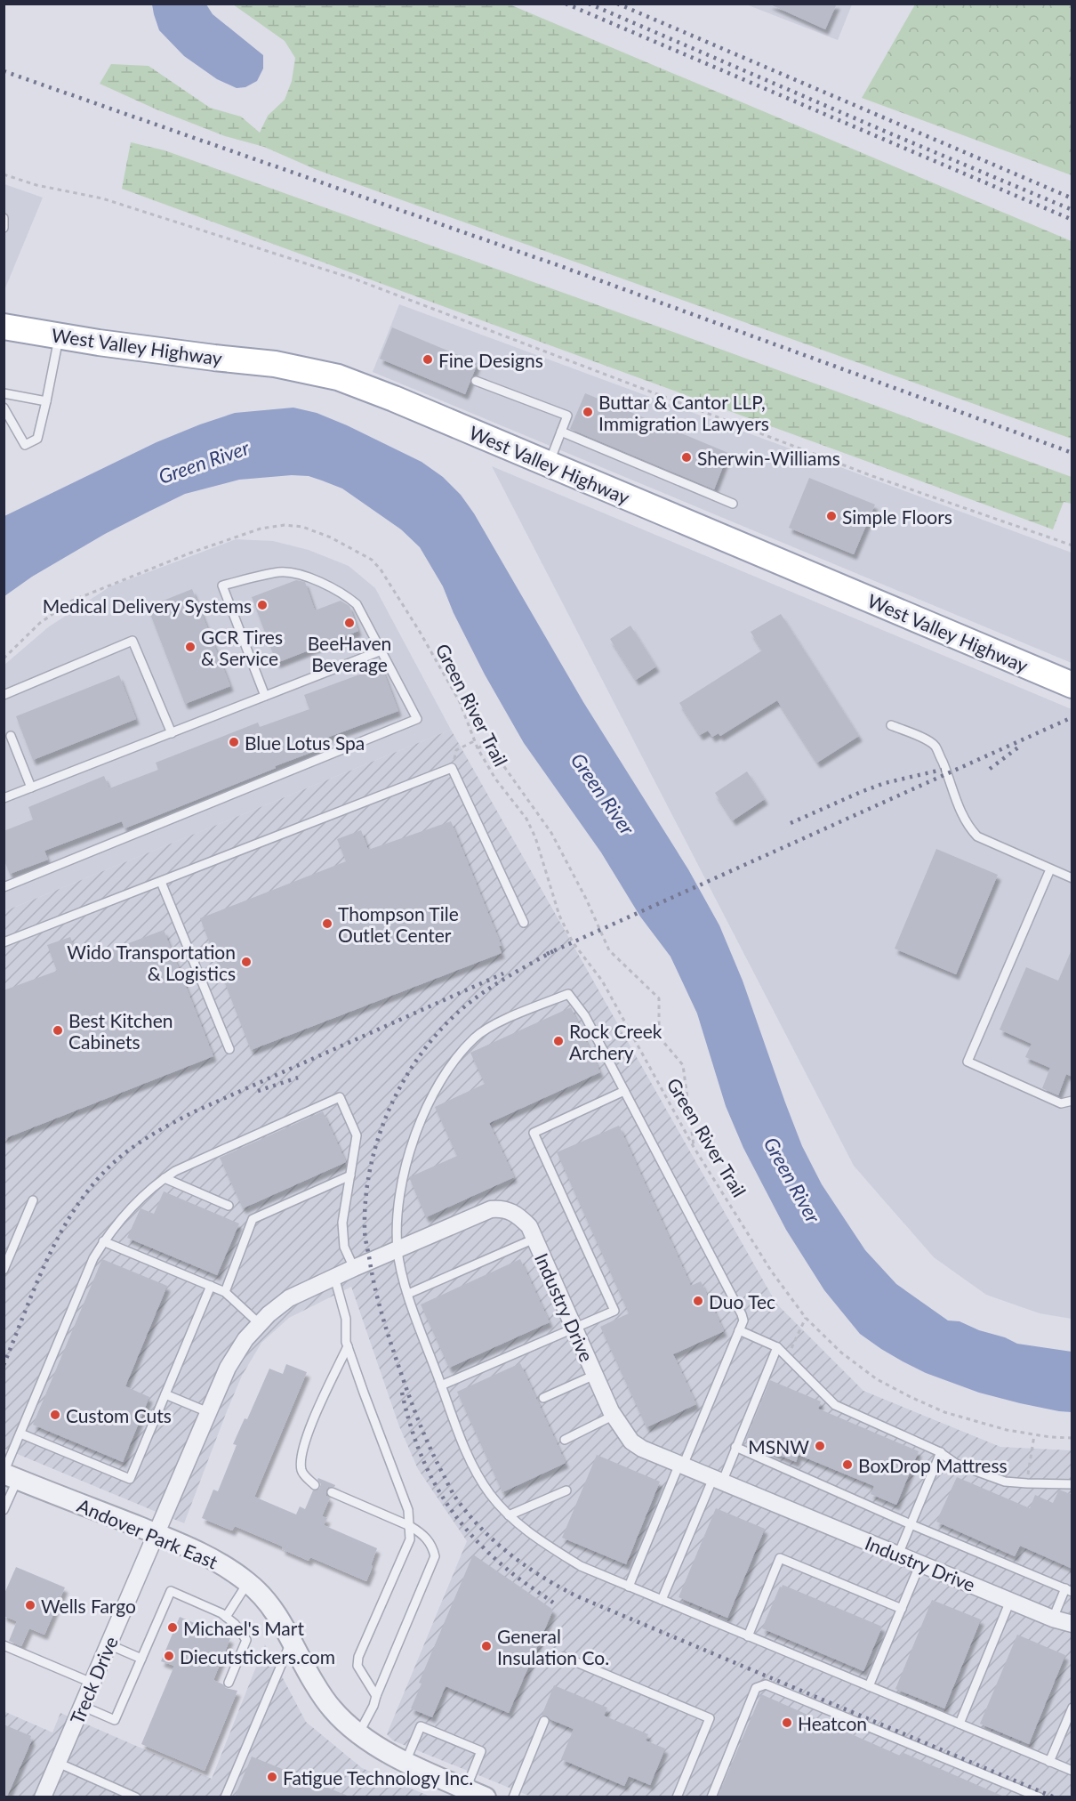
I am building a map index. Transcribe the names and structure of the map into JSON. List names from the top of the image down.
{
  "streets": {
    "main road": ["West Valley Highway"],
    "street": ["Industry Drive", "Andover Park East", "Treck Drive"],
    "path": ["Green River Trail"]
  },
  "crossings": [
    ["Industry Drive", "Andover Park East"],
    ["Industry Drive", "Treck Drive"],
    ["Andover Park East", "Treck Drive"]
  ],
  "water": ["Green River"],
  "places": [
    "Fine Designs",
    "Buttar & Cantor LLP, Immigration Lawyers",
    "Sherwin-Williams",
    "Simple Floors",
    "Medical Delivery Systems",
    "BeeHaven Beverage",
    "GCR Tires & Service",
    "Blue Lotus Spa",
    "Thompson Tile Outlet Center",
    "Wido Transportation & Logistics",
    "Best Kitchen Cabinets",
    "Rock Creek Archery",
    "Duo Tec",
    "Custom Cuts",
    "MSNW",
    "BoxDrop Mattress",
    "Wells Fargo",
    "Michael's Mart",
    "General Insulation Co.",
    "Diecutstickers.com",
    "Heatcon",
    "Fatigue Technology Inc."
  ]
}
